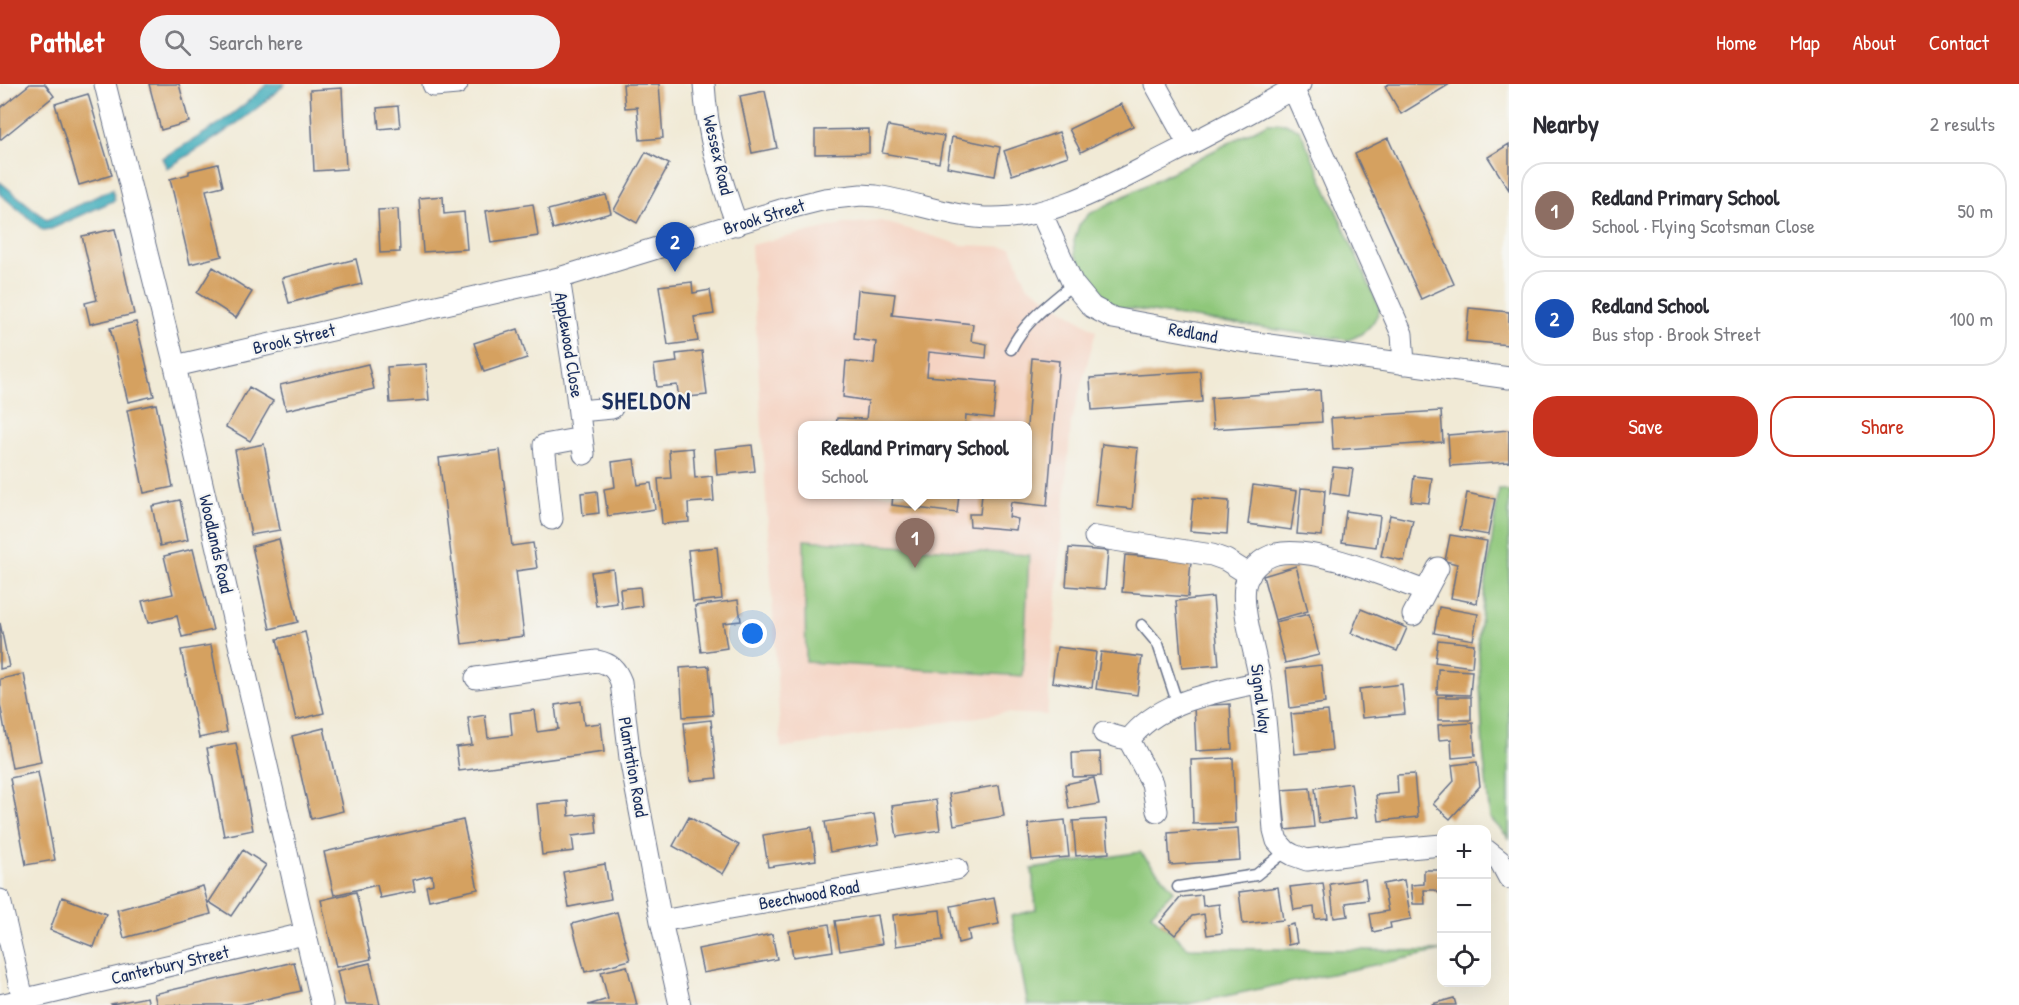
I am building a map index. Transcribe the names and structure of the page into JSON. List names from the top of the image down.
{
  "streets": {
    "street": [
      "Wessex Road",
      "Brook Street",
      "Redland",
      "Applewood Close",
      "Woodlands Road",
      "Signal Way",
      "Plantation Road",
      "Beechwood Road",
      "Canterbury Street"
    ]
  },
  "crossings": [
    ["Wessex Road", "Brook Street"],
    ["Brook Street", "Redland"],
    ["Brook Street", "Applewood Close"],
    ["Brook Street", "Woodlands Road"],
    ["Woodlands Road", "Canterbury Street"],
    ["Plantation Road", "Beechwood Road"]
  ],
  "districts": ["SHELDON"],
  "page": {
    "header": "Pathlet",
    "search": "Search here",
    "nav": [
      "Home",
      "Map",
      "About",
      "Contact"
    ],
    "heading": ["Nearby", "2 results"],
    "list": [
      {
        "mark": "1",
        "name": "Redland Primary School",
        "note": "School · Flying Scotsman Close",
        "value": "50 m"
      },
      {
        "mark": "2",
        "name": "Redland School",
        "note": "Bus stop · Brook Street",
        "value": "100 m"
      }
    ],
    "pins": ["2", "1"],
    "buttons": ["Save", "Share"],
    "popup": ["Redland Primary School", "School"],
    "map_buttons": ["+", "−"]
  }
}
